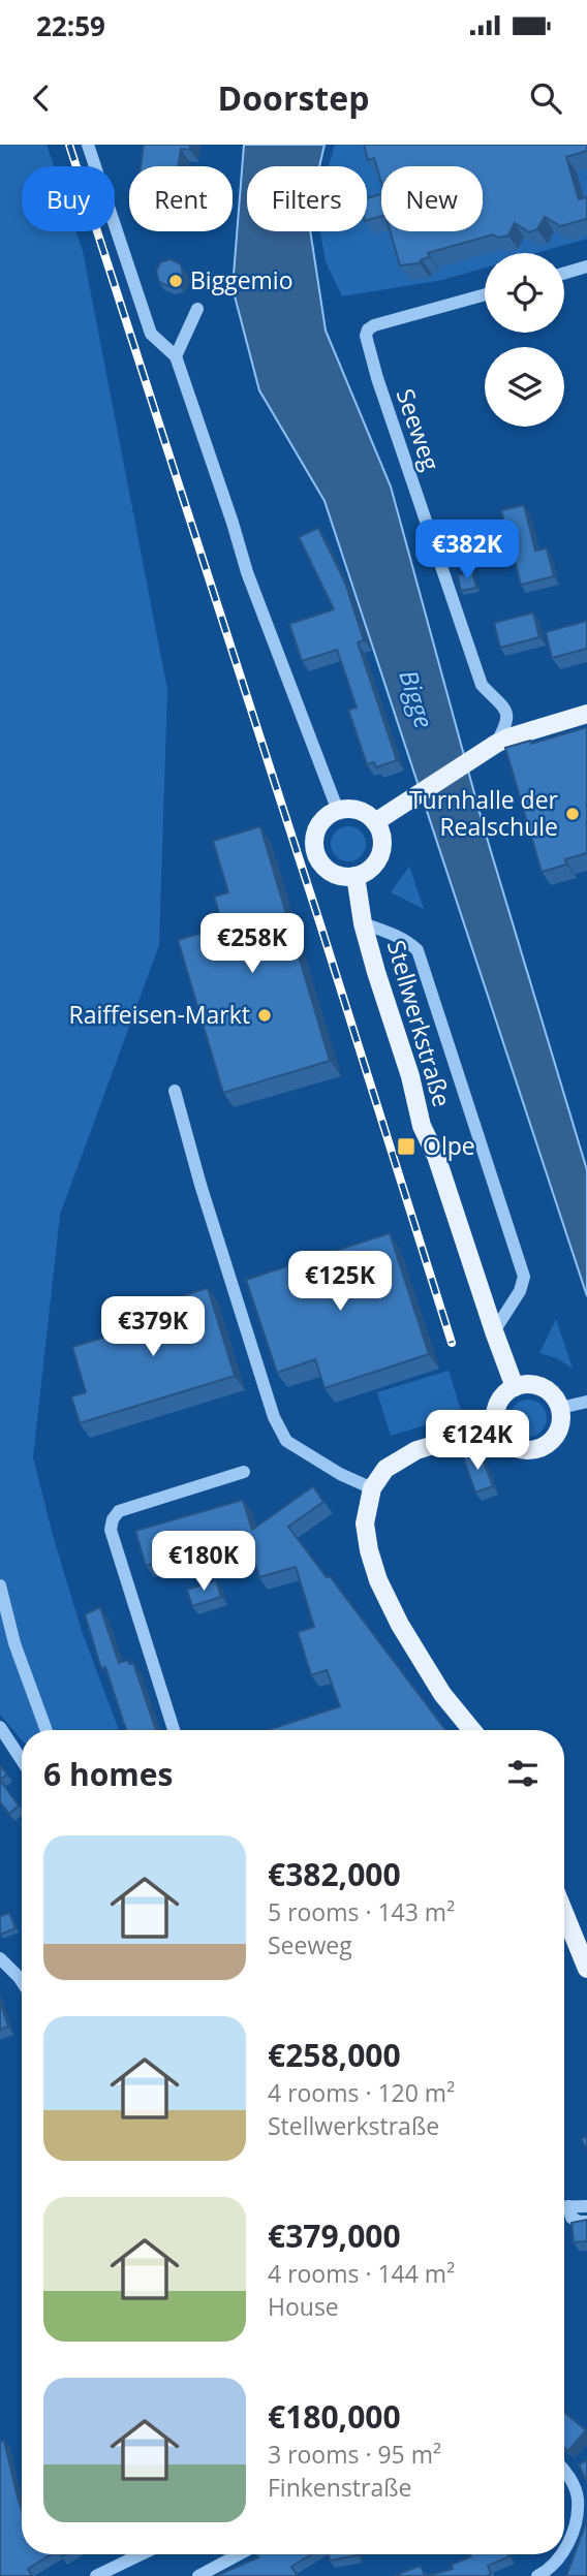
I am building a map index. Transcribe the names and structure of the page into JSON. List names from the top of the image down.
{
  "streets": {
    "main road": ["Stellwerkstraße"],
    "street": ["Seeweg"]
  },
  "water": ["Bigge"],
  "places": {
    "other": ["Biggemio", "Turnhalle der Realschule", "Raiffeisen-Markt"],
    "transit": ["Olpe"]
  },
  "page": {
    "status": "22:59",
    "header": "Doorstep",
    "chip": [
      "Buy",
      "Rent",
      "Filters",
      "New"
    ],
    "price": [
      "€382K",
      "€258K",
      "€125K",
      "€379K",
      "€124K",
      "€180K"
    ],
    "heading": "6 homes",
    "list": [
      {
        "name": "€382,000",
        "note": "5 rooms · 143 m² · Seeweg"
      },
      {
        "name": "€258,000",
        "note": "4 rooms · 120 m² · Stellwerkstraße"
      },
      {
        "name": "€379,000",
        "note": "4 rooms · 144 m² · House"
      },
      {
        "name": "€180,000",
        "note": "3 rooms · 95 m² · Finkenstraße"
      }
    ]
  }
}
